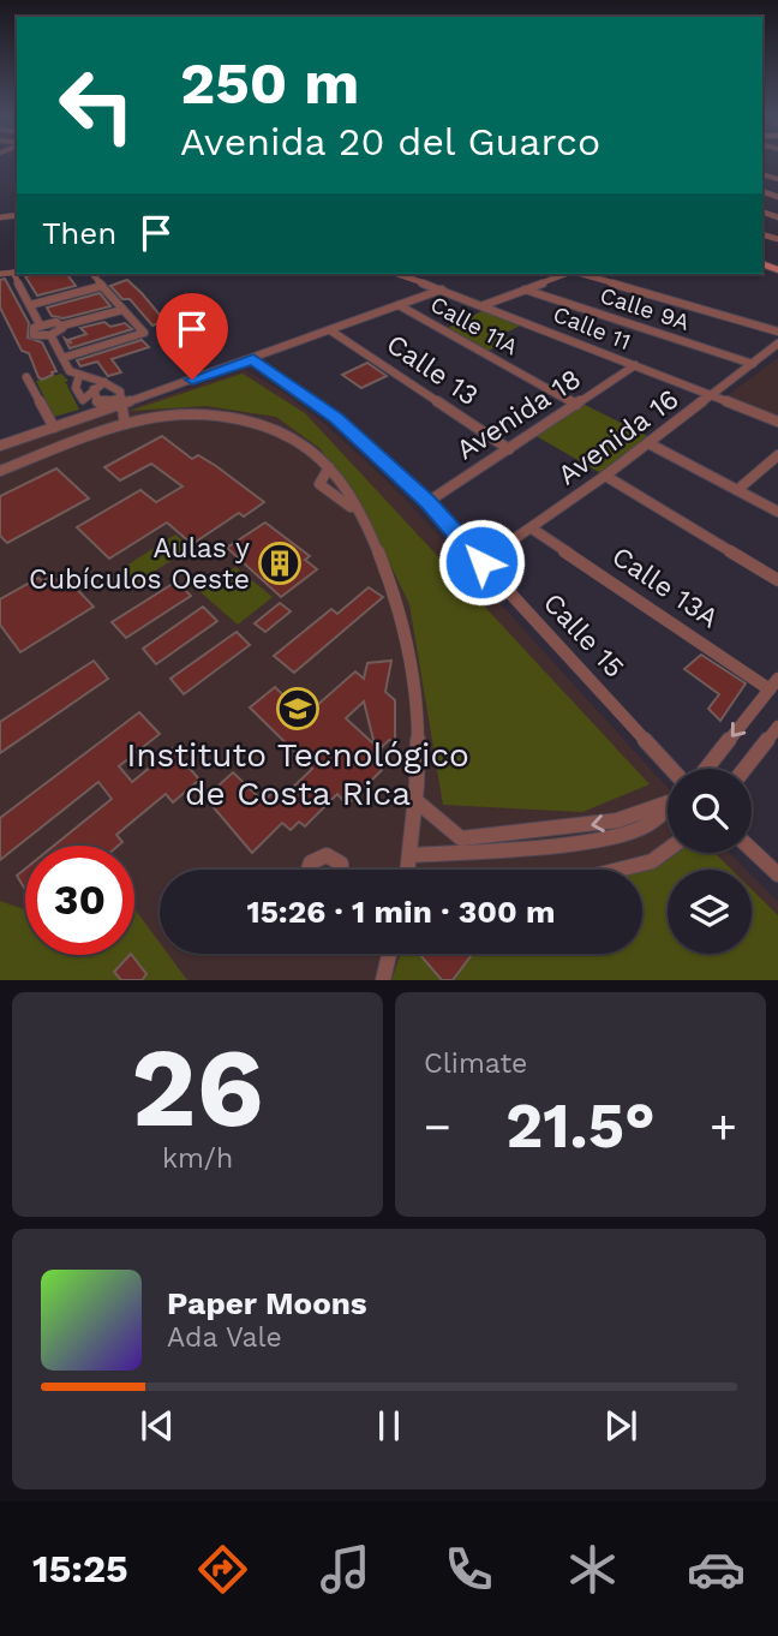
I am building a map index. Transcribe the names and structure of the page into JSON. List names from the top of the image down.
{
  "streets": {
    "street": [
      "Calle 9A",
      "Calle 11A",
      "Calle 11",
      "Calle 13",
      "Avenida 18",
      "Avenida 16",
      "Calle 13A",
      "Calle 15"
    ]
  },
  "crossings": [
    ["Calle 9A", "Avenida 16"],
    ["Calle 11A", "Avenida 18"],
    ["Calle 11", "Avenida 18"],
    ["Calle 11", "Avenida 16"],
    ["Calle 13", "Avenida 18"],
    ["Avenida 18", "Calle 15"],
    ["Avenida 16", "Calle 13A"],
    ["Avenida 16", "Calle 15"]
  ],
  "places": {
    "building": ["Aulas y Cubículos Oeste"],
    "school or university": ["Instituto Tecnológico de Costa Rica"]
  },
  "page": {
    "turn": ["250 m", "Avenida 20 del Guarco"],
    "then": "Then",
    "limit": "30",
    "trip": "15:26 · 1 min · 300 m",
    "tile": [
      ["26", "km/h"],
      "Climate"
    ],
    "heat": ["−", "21.5°", "+"],
    "song": ["Paper Moons", "Ada Vale"],
    "tabs": "15:25"
  }
}
